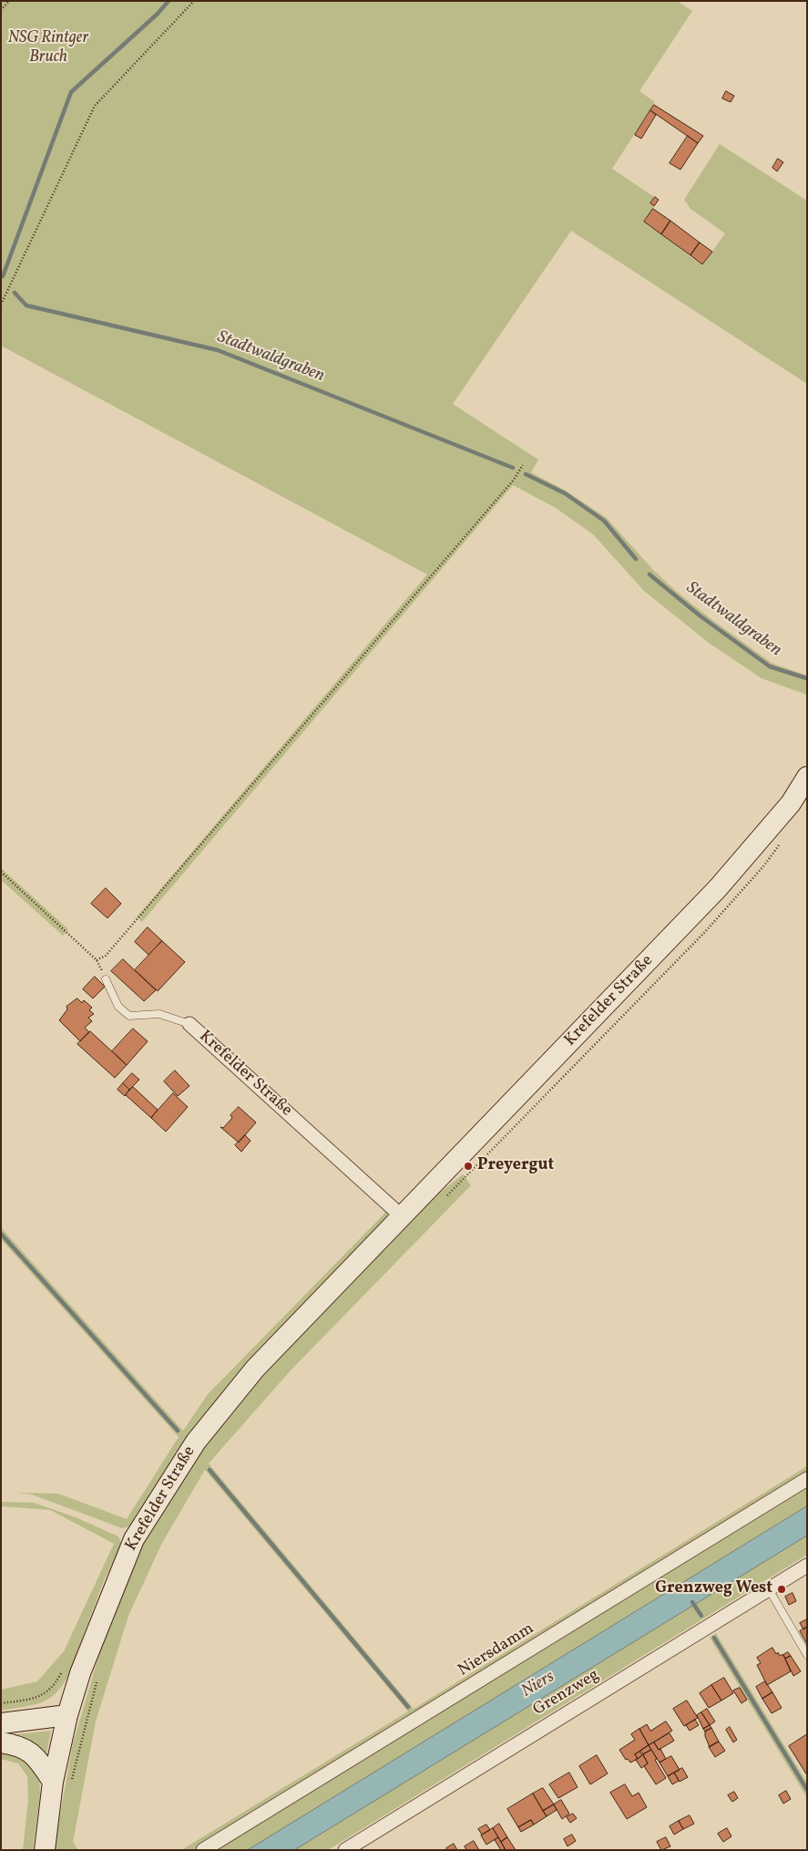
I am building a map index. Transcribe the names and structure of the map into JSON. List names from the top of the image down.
{
  "streets": {
    "main road": ["Krefelder Straße"],
    "street": ["Niersdamm", "Grenzweg"]
  },
  "water": ["Stadtwaldgraben", "Niers"],
  "parks": ["NSG Rintger Bruch"],
  "places": ["Preyergut", "Grenzweg West"]
}
